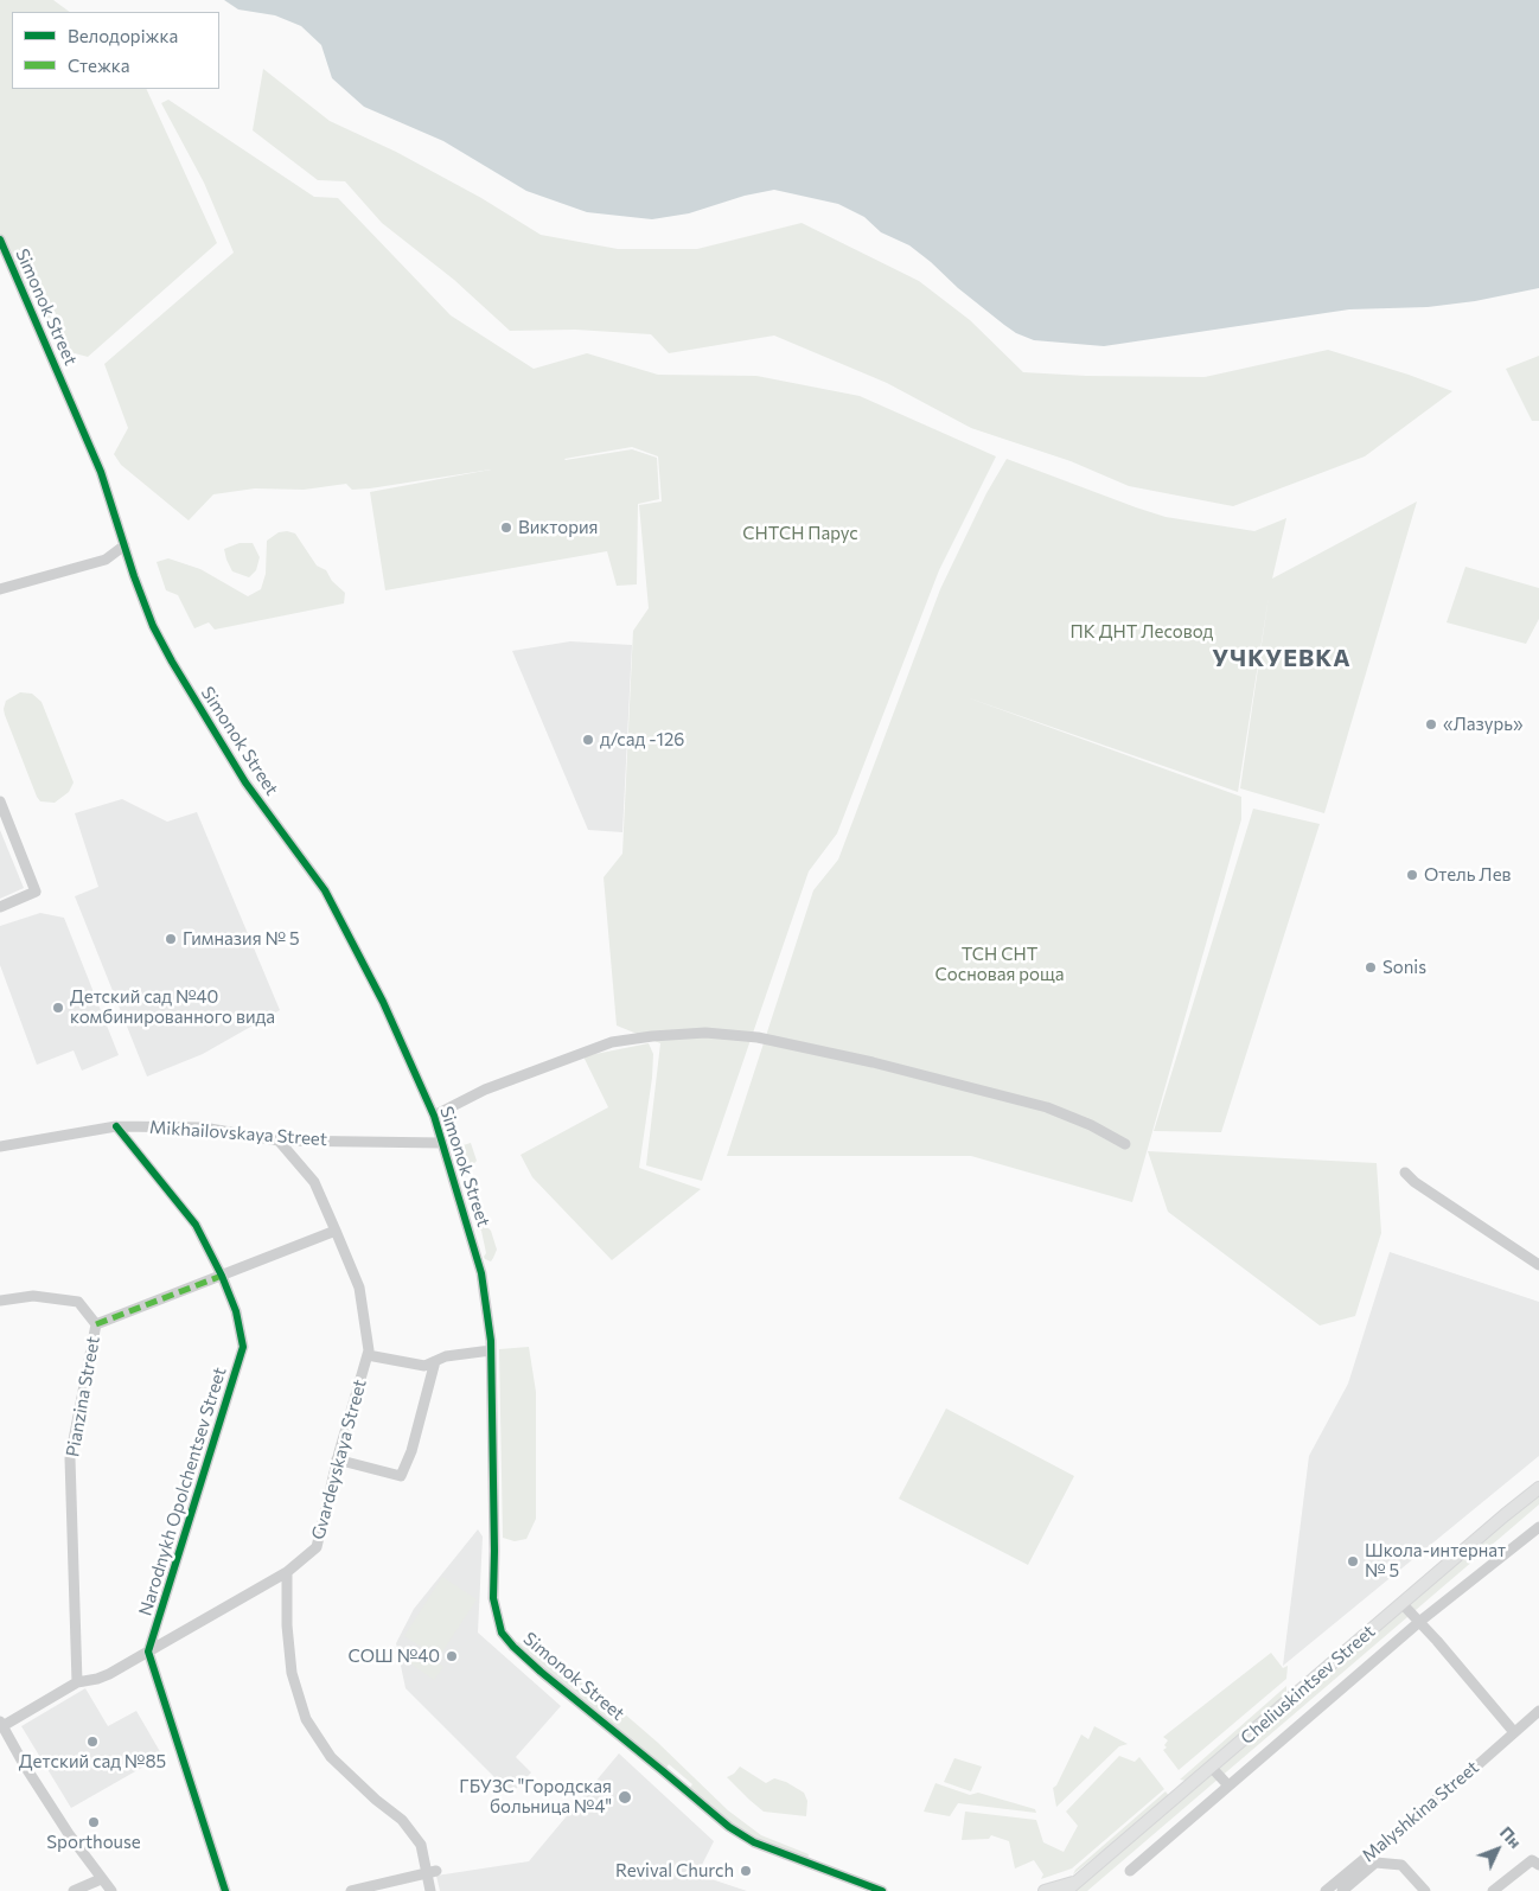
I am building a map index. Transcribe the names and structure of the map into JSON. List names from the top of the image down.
{
  "streets": {
    "main road": ["Cheliuskintsev Street"],
    "street": [
      "Simonok Street",
      "Mikhailovskaya Street",
      "Pianzina Street",
      "Gvardeyskaya Street",
      "Narodnykh Opolchentsev Street",
      "Malyshkina Street"
    ]
  },
  "crossings": [
    ["Simonok Street", "Mikhailovskaya Street"],
    ["Mikhailovskaya Street", "Gvardeyskaya Street"],
    ["Mikhailovskaya Street", "Narodnykh Opolchentsev Street"],
    ["Pianzina Street", "Gvardeyskaya Street"],
    ["Gvardeyskaya Street", "Narodnykh Opolchentsev Street"]
  ],
  "districts": ["УЧКУЕВКА"],
  "parks": ["СНТСН Парус", "ПК ДНТ Лесовод", "ТСН СНТ Сосновая роща"],
  "places": [
    "Виктория",
    "«Лазурь»",
    "д/сад -126",
    "Отель Лев",
    "Гимназия № 5",
    "Sonis",
    "Детский сад №40 комбинированного вида",
    "Школа-интернат № 5",
    "СОШ №40",
    "Детский сад №85",
    "ГБУЗС \"Городская больница №4\"",
    "Sporthouse",
    "Revival Church"
  ],
  "legend": ["Велодоріжка", "Стежка"],
  "north": "top right"
}
